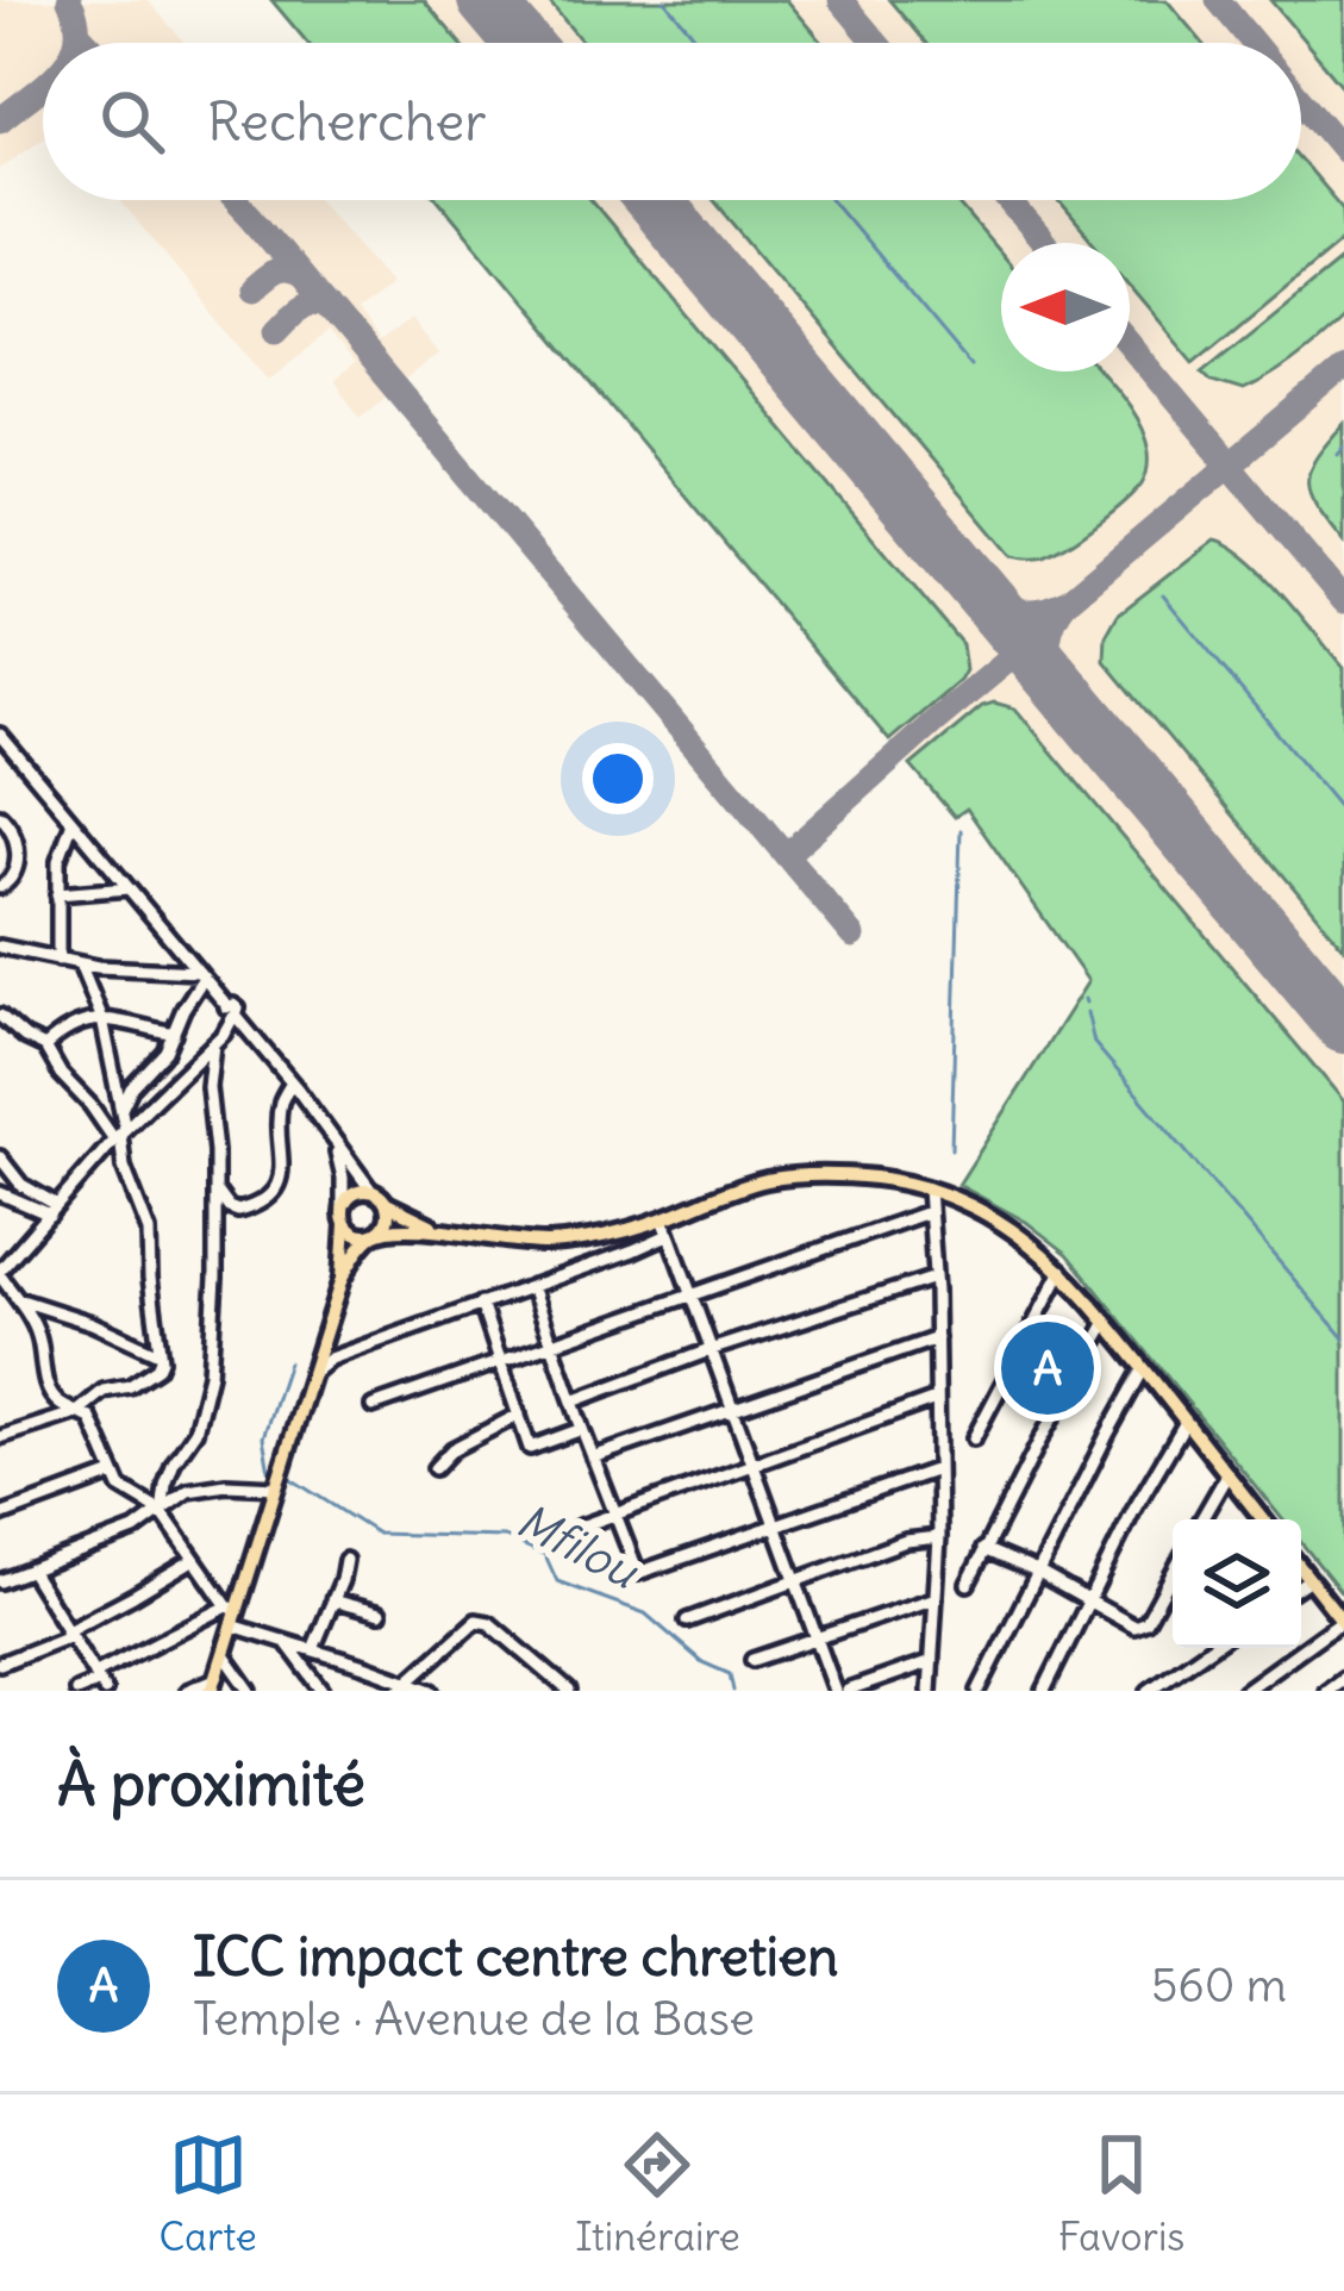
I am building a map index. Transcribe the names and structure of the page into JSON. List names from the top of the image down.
{
  "water": ["Mfilou"],
  "north": "left",
  "page": {
    "search": "Rechercher",
    "pins": "A",
    "heading": "À proximité",
    "list": [
      {
        "mark": "A",
        "name": "ICC impact centre chretien",
        "note": "Temple · Avenue de la Base",
        "value": "560 m"
      }
    ],
    "nav": ["Carte", "Itinéraire", "Favoris"]
  }
}
